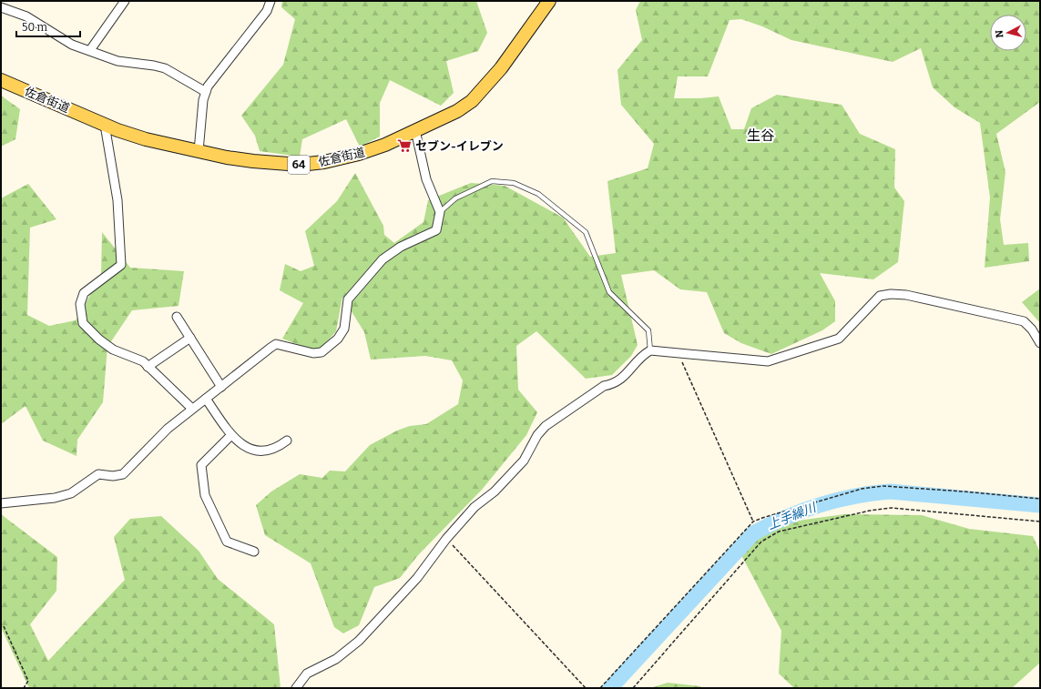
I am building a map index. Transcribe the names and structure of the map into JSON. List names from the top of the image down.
{
  "streets": {
    "main road": ["佐倉街道", "64"]
  },
  "districts": ["生谷"],
  "water": ["上手繰川"],
  "places": {
    "supermarket": ["セブン-イレブン"]
  },
  "scale_bar": "50 m",
  "north": "left"
}
